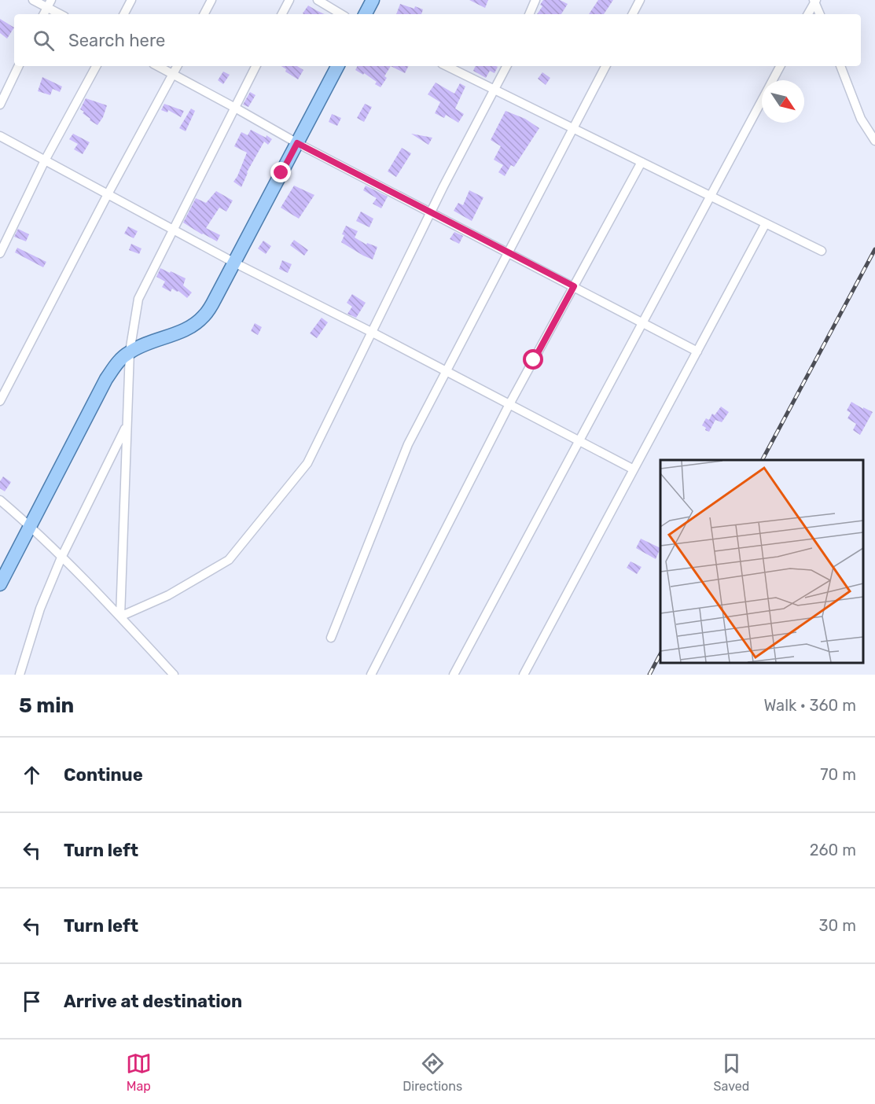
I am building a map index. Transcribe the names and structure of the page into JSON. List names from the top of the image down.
{
  "north": "bottom right",
  "page": {
    "search": "Search here",
    "heading": ["5 min", "Walk · 360 m"],
    "list": [
      ["Continue", "70 m"],
      ["Turn left", "260 m"],
      ["Turn left", "30 m"],
      "Arrive at destination"
    ],
    "nav": ["Map", "Directions", "Saved"]
  }
}
